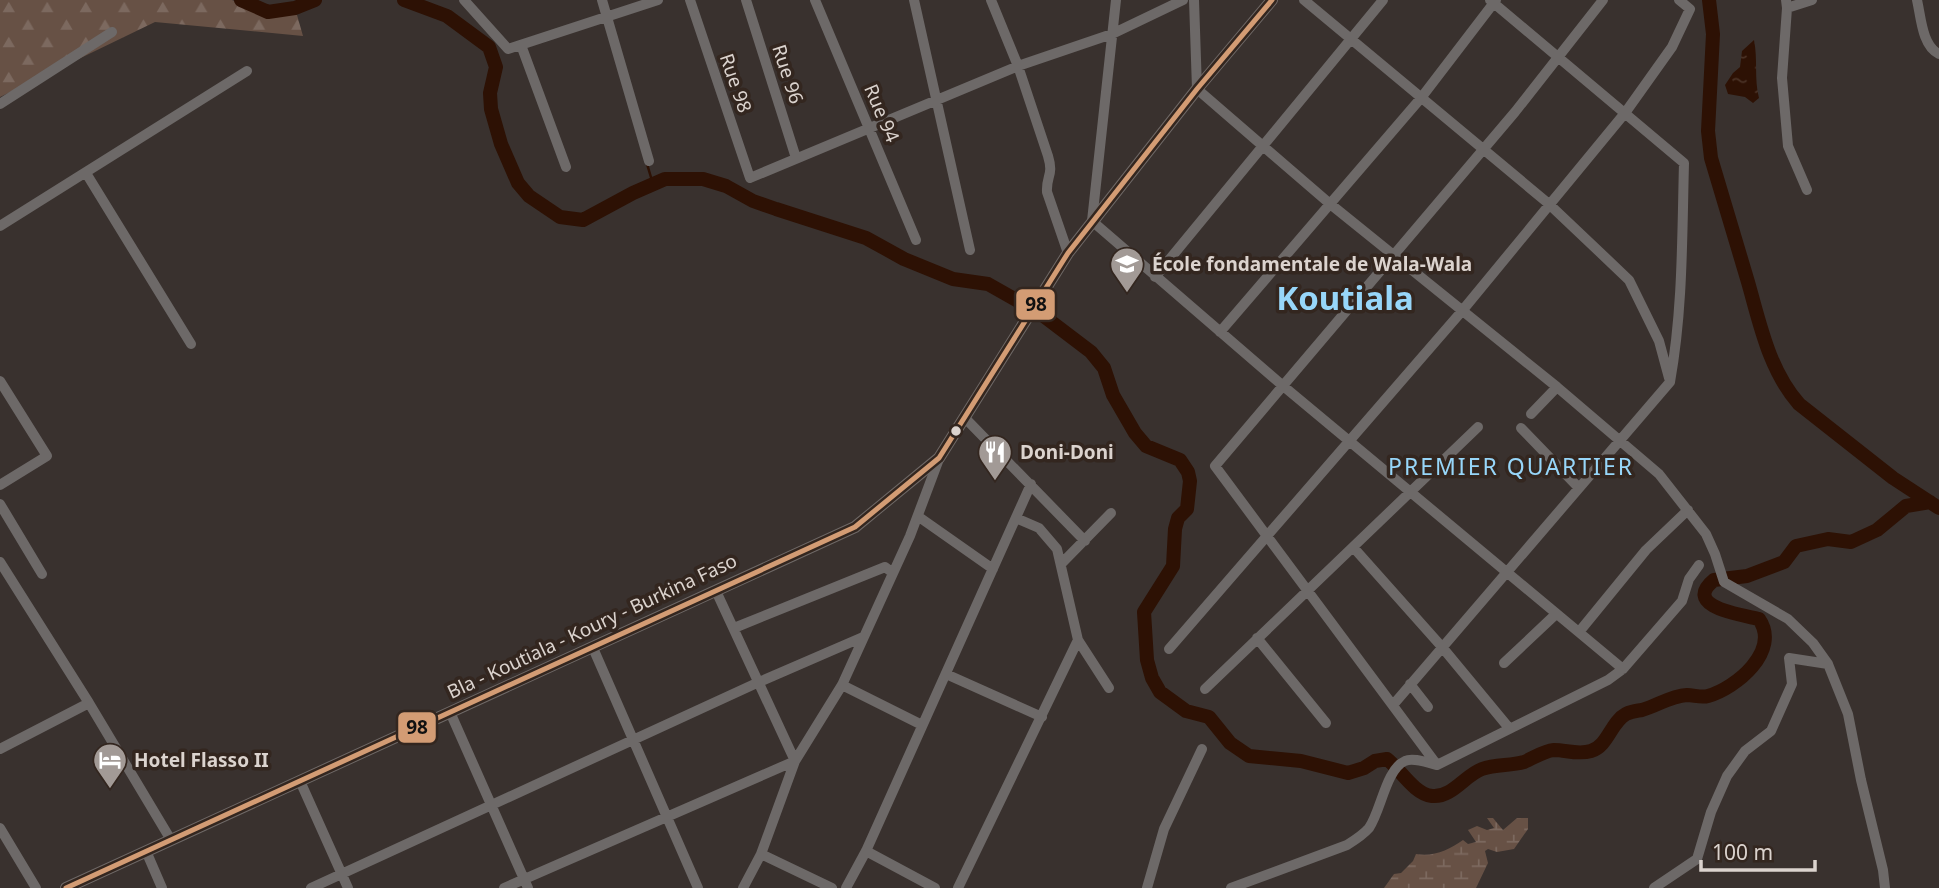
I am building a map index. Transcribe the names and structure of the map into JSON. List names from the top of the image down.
{
  "streets": {
    "main road": ["Bla - Koutiala - Koury - Burkina Faso"],
    "street": ["Rue 96", "Rue 98", "Rue 94"]
  },
  "crossings": [
    ["Rue 96", "Rue 98"]
  ],
  "districts": ["Koutiala", "PREMIER QUARTIER"],
  "places": {
    "school or university": ["École fondamentale de Wala-Wala"],
    "restaurant": ["Doni-Doni"],
    "hotel": ["Hotel Flasso II"]
  },
  "lines": ["transit line 98"],
  "scale_bar": "100 m"
}
